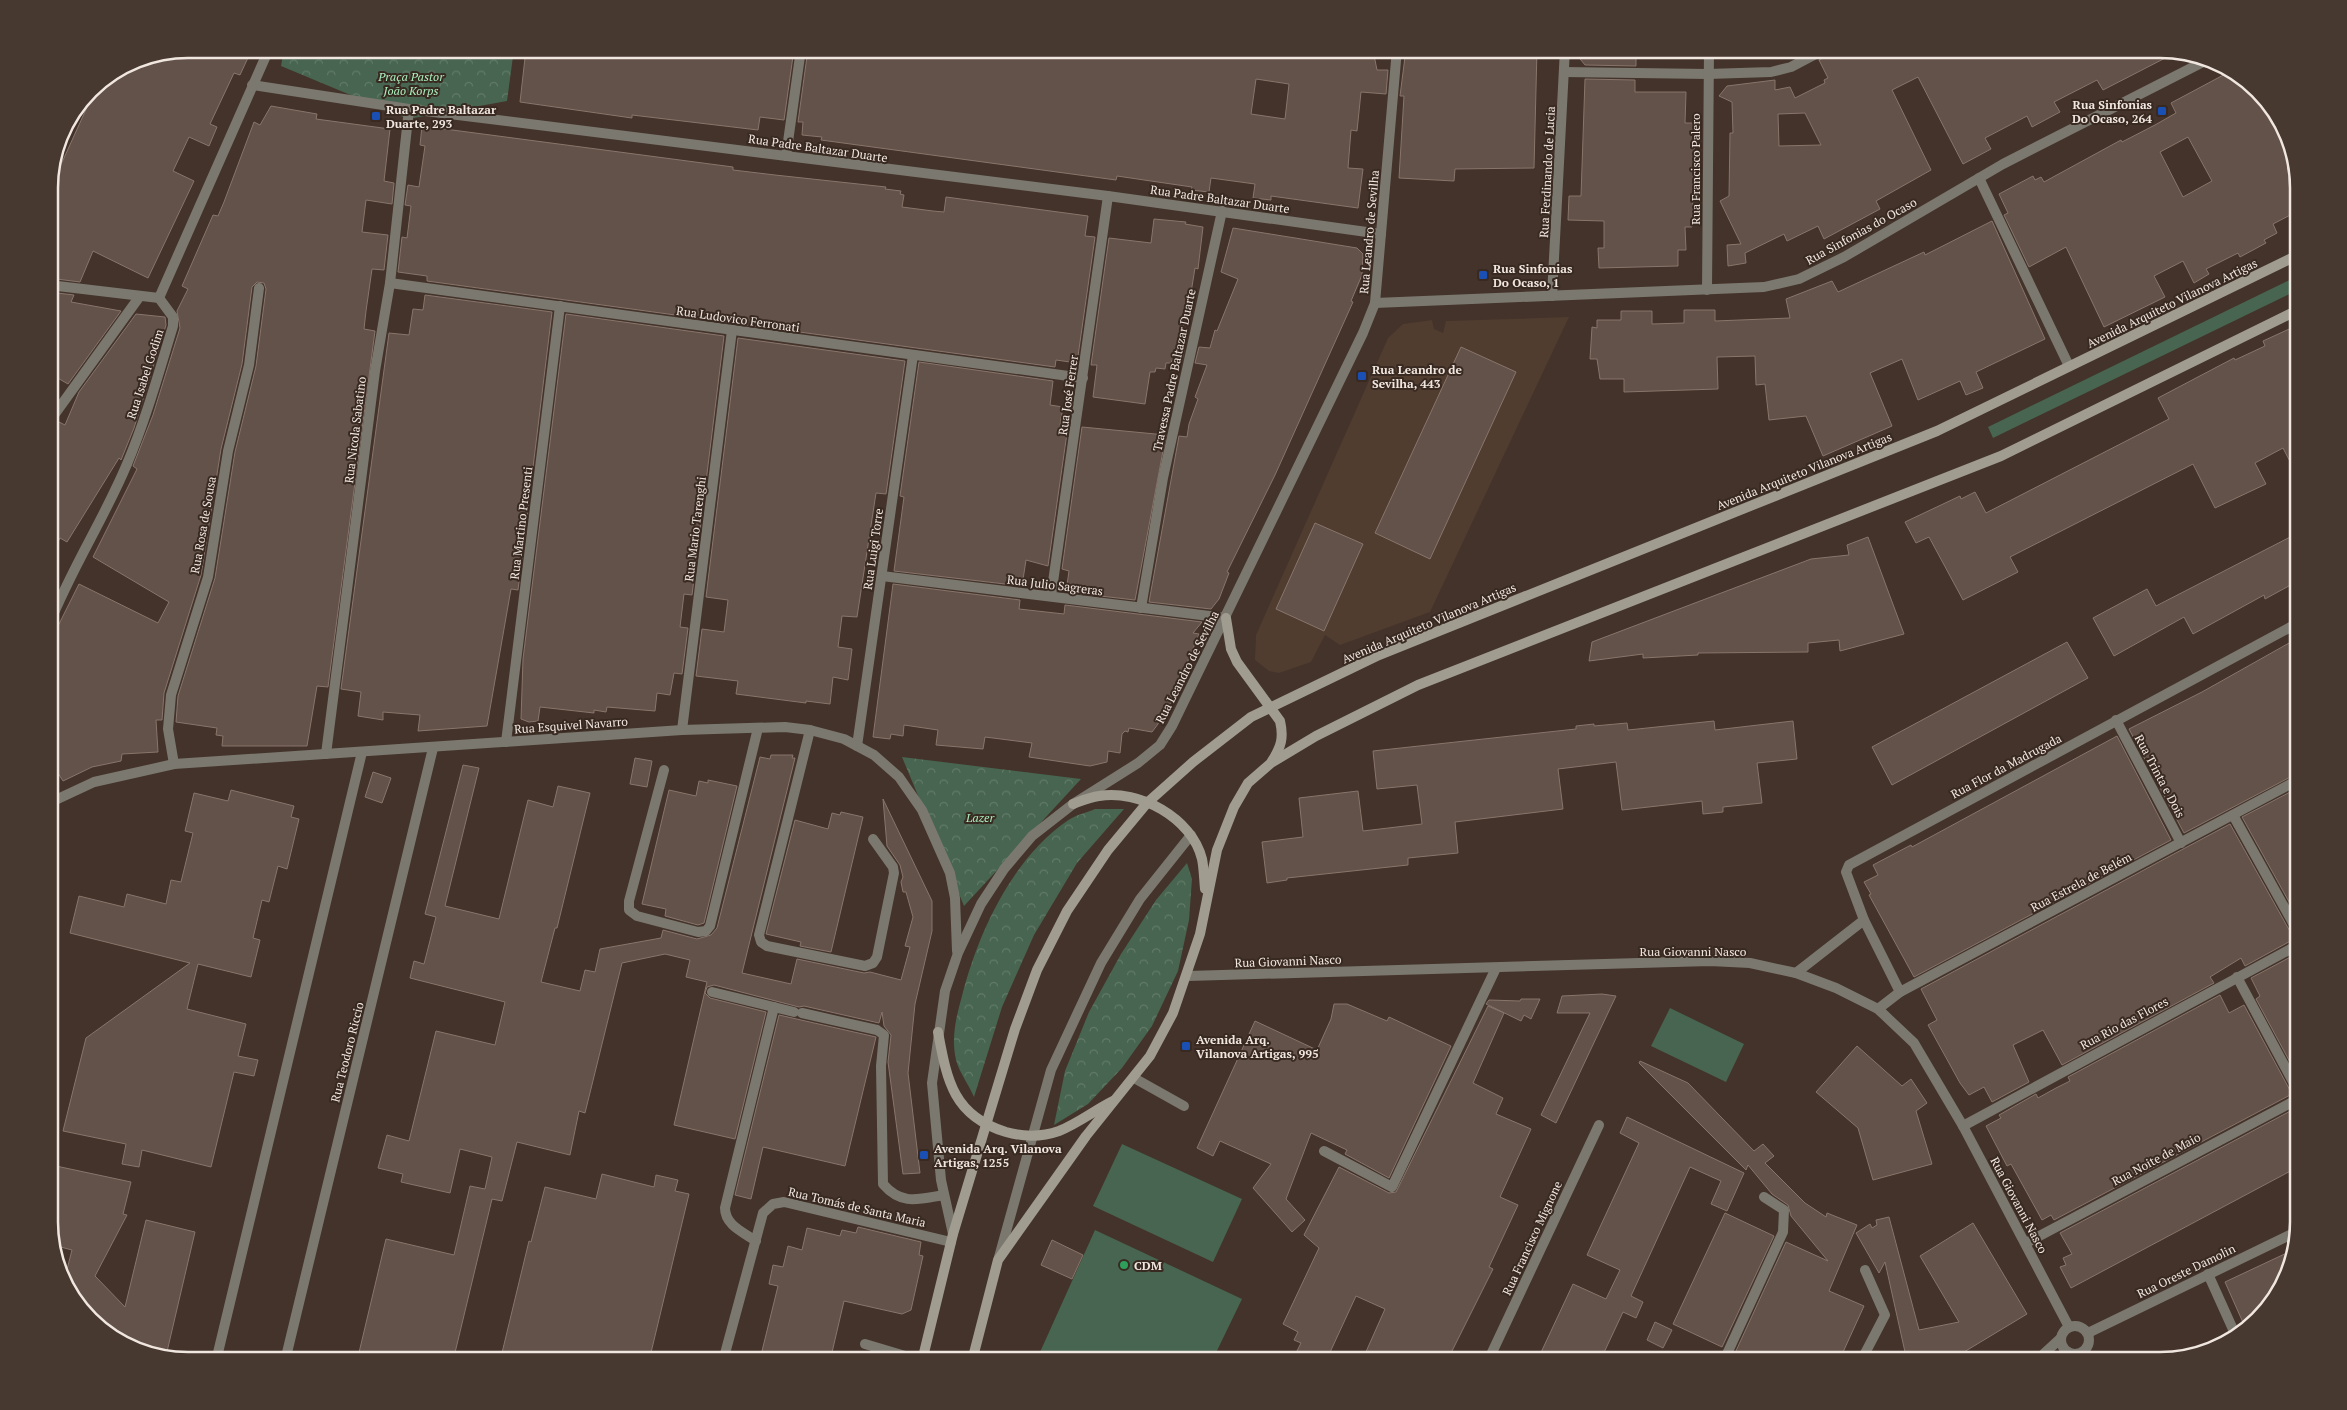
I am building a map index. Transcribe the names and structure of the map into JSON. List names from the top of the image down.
{
  "streets": {
    "main road": ["Avenida Arquiteto Vilanova Artigas"],
    "street": [
      "Rua Padre Baltazar Duarte",
      "Rua Francisco Palero",
      "Rua Ferdinando de Lucia",
      "Rua Sinfonias do Ocaso",
      "Rua Leandro de Sevilha",
      "Rua Ludovico Ferronati",
      "Travessa Padre Baltazar Duarte",
      "Rua Isabel Godim",
      "Rua José Ferrer",
      "Rua Nicola Sabatino",
      "Rua Martino Presenti",
      "Rua Rosa de Sousa",
      "Rua Mario Tarenghi",
      "Rua Luigi Torre",
      "Rua Julio Sagreras",
      "Rua Esquivel Navarro",
      "Rua Flor da Madrugada",
      "Rua Trinta e Dois",
      "Rua Estrela de Belém",
      "Rua Giovanni Nasco",
      "Rua Rio das Flores",
      "Rua Teodoro Riccio",
      "Rua Noite de Maio",
      "Rua Tomás de Santa Maria",
      "Rua Francisco Mignone",
      "Rua Oreste Damolin"
    ]
  },
  "crossings": [
    ["Rua Padre Baltazar Duarte", "Rua Leandro de Sevilha"],
    ["Rua Padre Baltazar Duarte", "Travessa Padre Baltazar Duarte"],
    ["Rua Padre Baltazar Duarte", "Rua José Ferrer"],
    ["Rua Padre Baltazar Duarte", "Rua Nicola Sabatino"],
    ["Rua Francisco Palero", "Rua Sinfonias do Ocaso"],
    ["Rua Ferdinando de Lucia", "Rua Sinfonias do Ocaso"],
    ["Rua Sinfonias do Ocaso", "Rua Leandro de Sevilha"],
    ["Rua Leandro de Sevilha", "Avenida Arquiteto Vilanova Artigas"],
    ["Rua Leandro de Sevilha", "Rua Julio Sagreras"],
    ["Rua Leandro de Sevilha", "Rua Esquivel Navarro"],
    ["Rua Leandro de Sevilha", "Rua Tomás de Santa Maria"],
    ["Avenida Arquiteto Vilanova Artigas", "Rua Tomás de Santa Maria"],
    ["Rua Ludovico Ferronati", "Rua José Ferrer"],
    ["Rua Ludovico Ferronati", "Rua Nicola Sabatino"],
    ["Rua Ludovico Ferronati", "Rua Martino Presenti"],
    ["Rua Ludovico Ferronati", "Rua Mario Tarenghi"],
    ["Rua Ludovico Ferronati", "Rua Luigi Torre"],
    ["Travessa Padre Baltazar Duarte", "Rua Julio Sagreras"],
    ["Rua José Ferrer", "Rua Julio Sagreras"],
    ["Rua Nicola Sabatino", "Rua Esquivel Navarro"],
    ["Rua Martino Presenti", "Rua Esquivel Navarro"],
    ["Rua Rosa de Sousa", "Rua Esquivel Navarro"],
    ["Rua Mario Tarenghi", "Rua Esquivel Navarro"],
    ["Rua Luigi Torre", "Rua Julio Sagreras"],
    ["Rua Luigi Torre", "Rua Esquivel Navarro"],
    ["Rua Esquivel Navarro", "Rua Teodoro Riccio"],
    ["Rua Flor da Madrugada", "Rua Trinta e Dois"],
    ["Rua Flor da Madrugada", "Rua Estrela de Belém"],
    ["Rua Trinta e Dois", "Rua Estrela de Belém"],
    ["Rua Estrela de Belém", "Rua Giovanni Nasco"],
    ["Rua Giovanni Nasco", "Rua Rio das Flores"],
    ["Rua Giovanni Nasco", "Rua Noite de Maio"]
  ],
  "parks": ["Praça Pastor João Korps", "Lazer"],
  "places": {
    "transit": [
      "Rua Sinfonias Do Ocaso, 264",
      "Rua Padre Baltazar Duarte, 293",
      "Rua Sinfonias Do Ocaso, 1",
      "Rua Leandro de Sevilha, 443",
      "Avenida Arq. Vilanova Artigas, 995",
      "Avenida Arq. Vilanova Artigas, 1255"
    ],
    "other": ["CDM"]
  }
}
